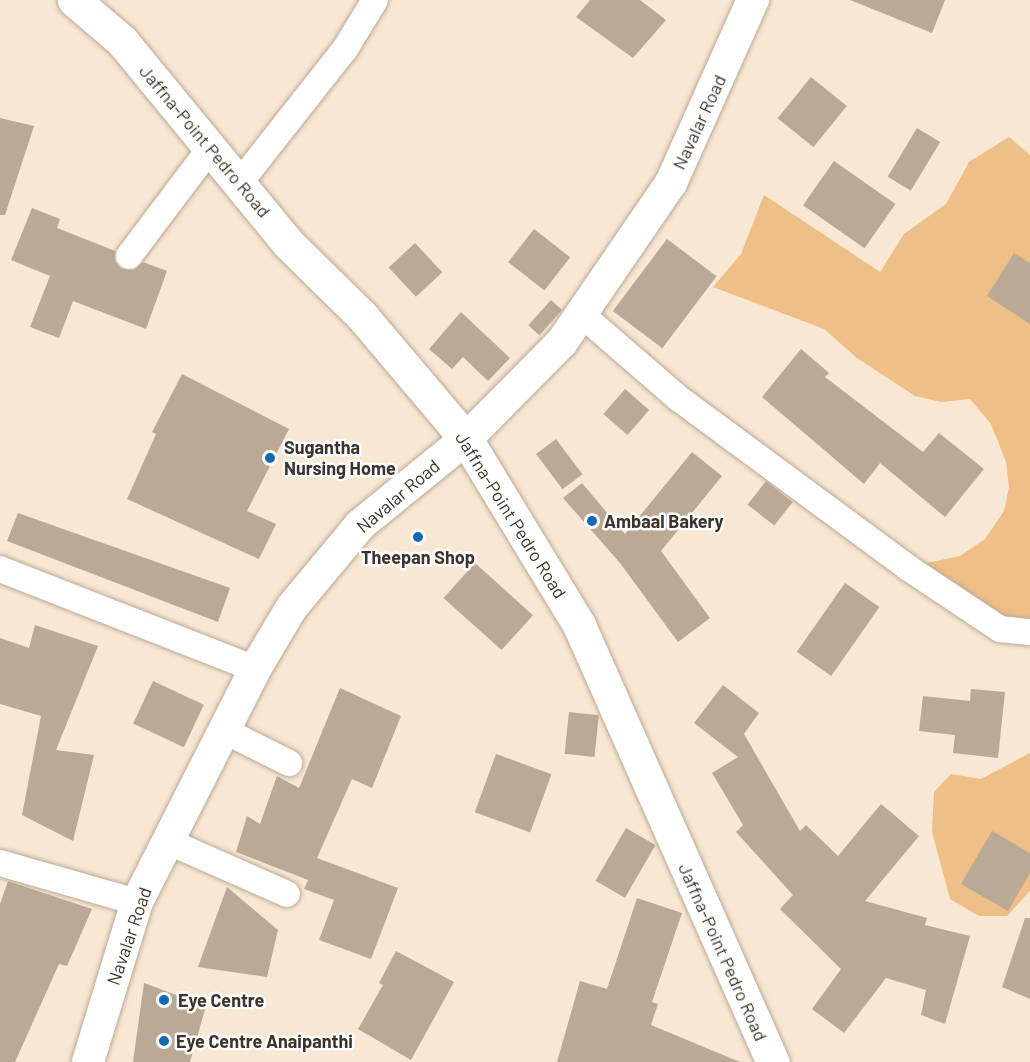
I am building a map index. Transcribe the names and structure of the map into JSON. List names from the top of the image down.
{
  "streets": {
    "main road": ["Jaffna-Point Pedro Road"],
    "street": ["Navalar Road"]
  },
  "crossings": [
    ["Navalar Road", "Jaffna-Point Pedro Road"]
  ],
  "places": [
    "Sugantha Nursing Home",
    "Ambaal Bakery",
    "Theepan Shop",
    "Eye Centre",
    "Eye Centre Anaipanthi"
  ]
}
